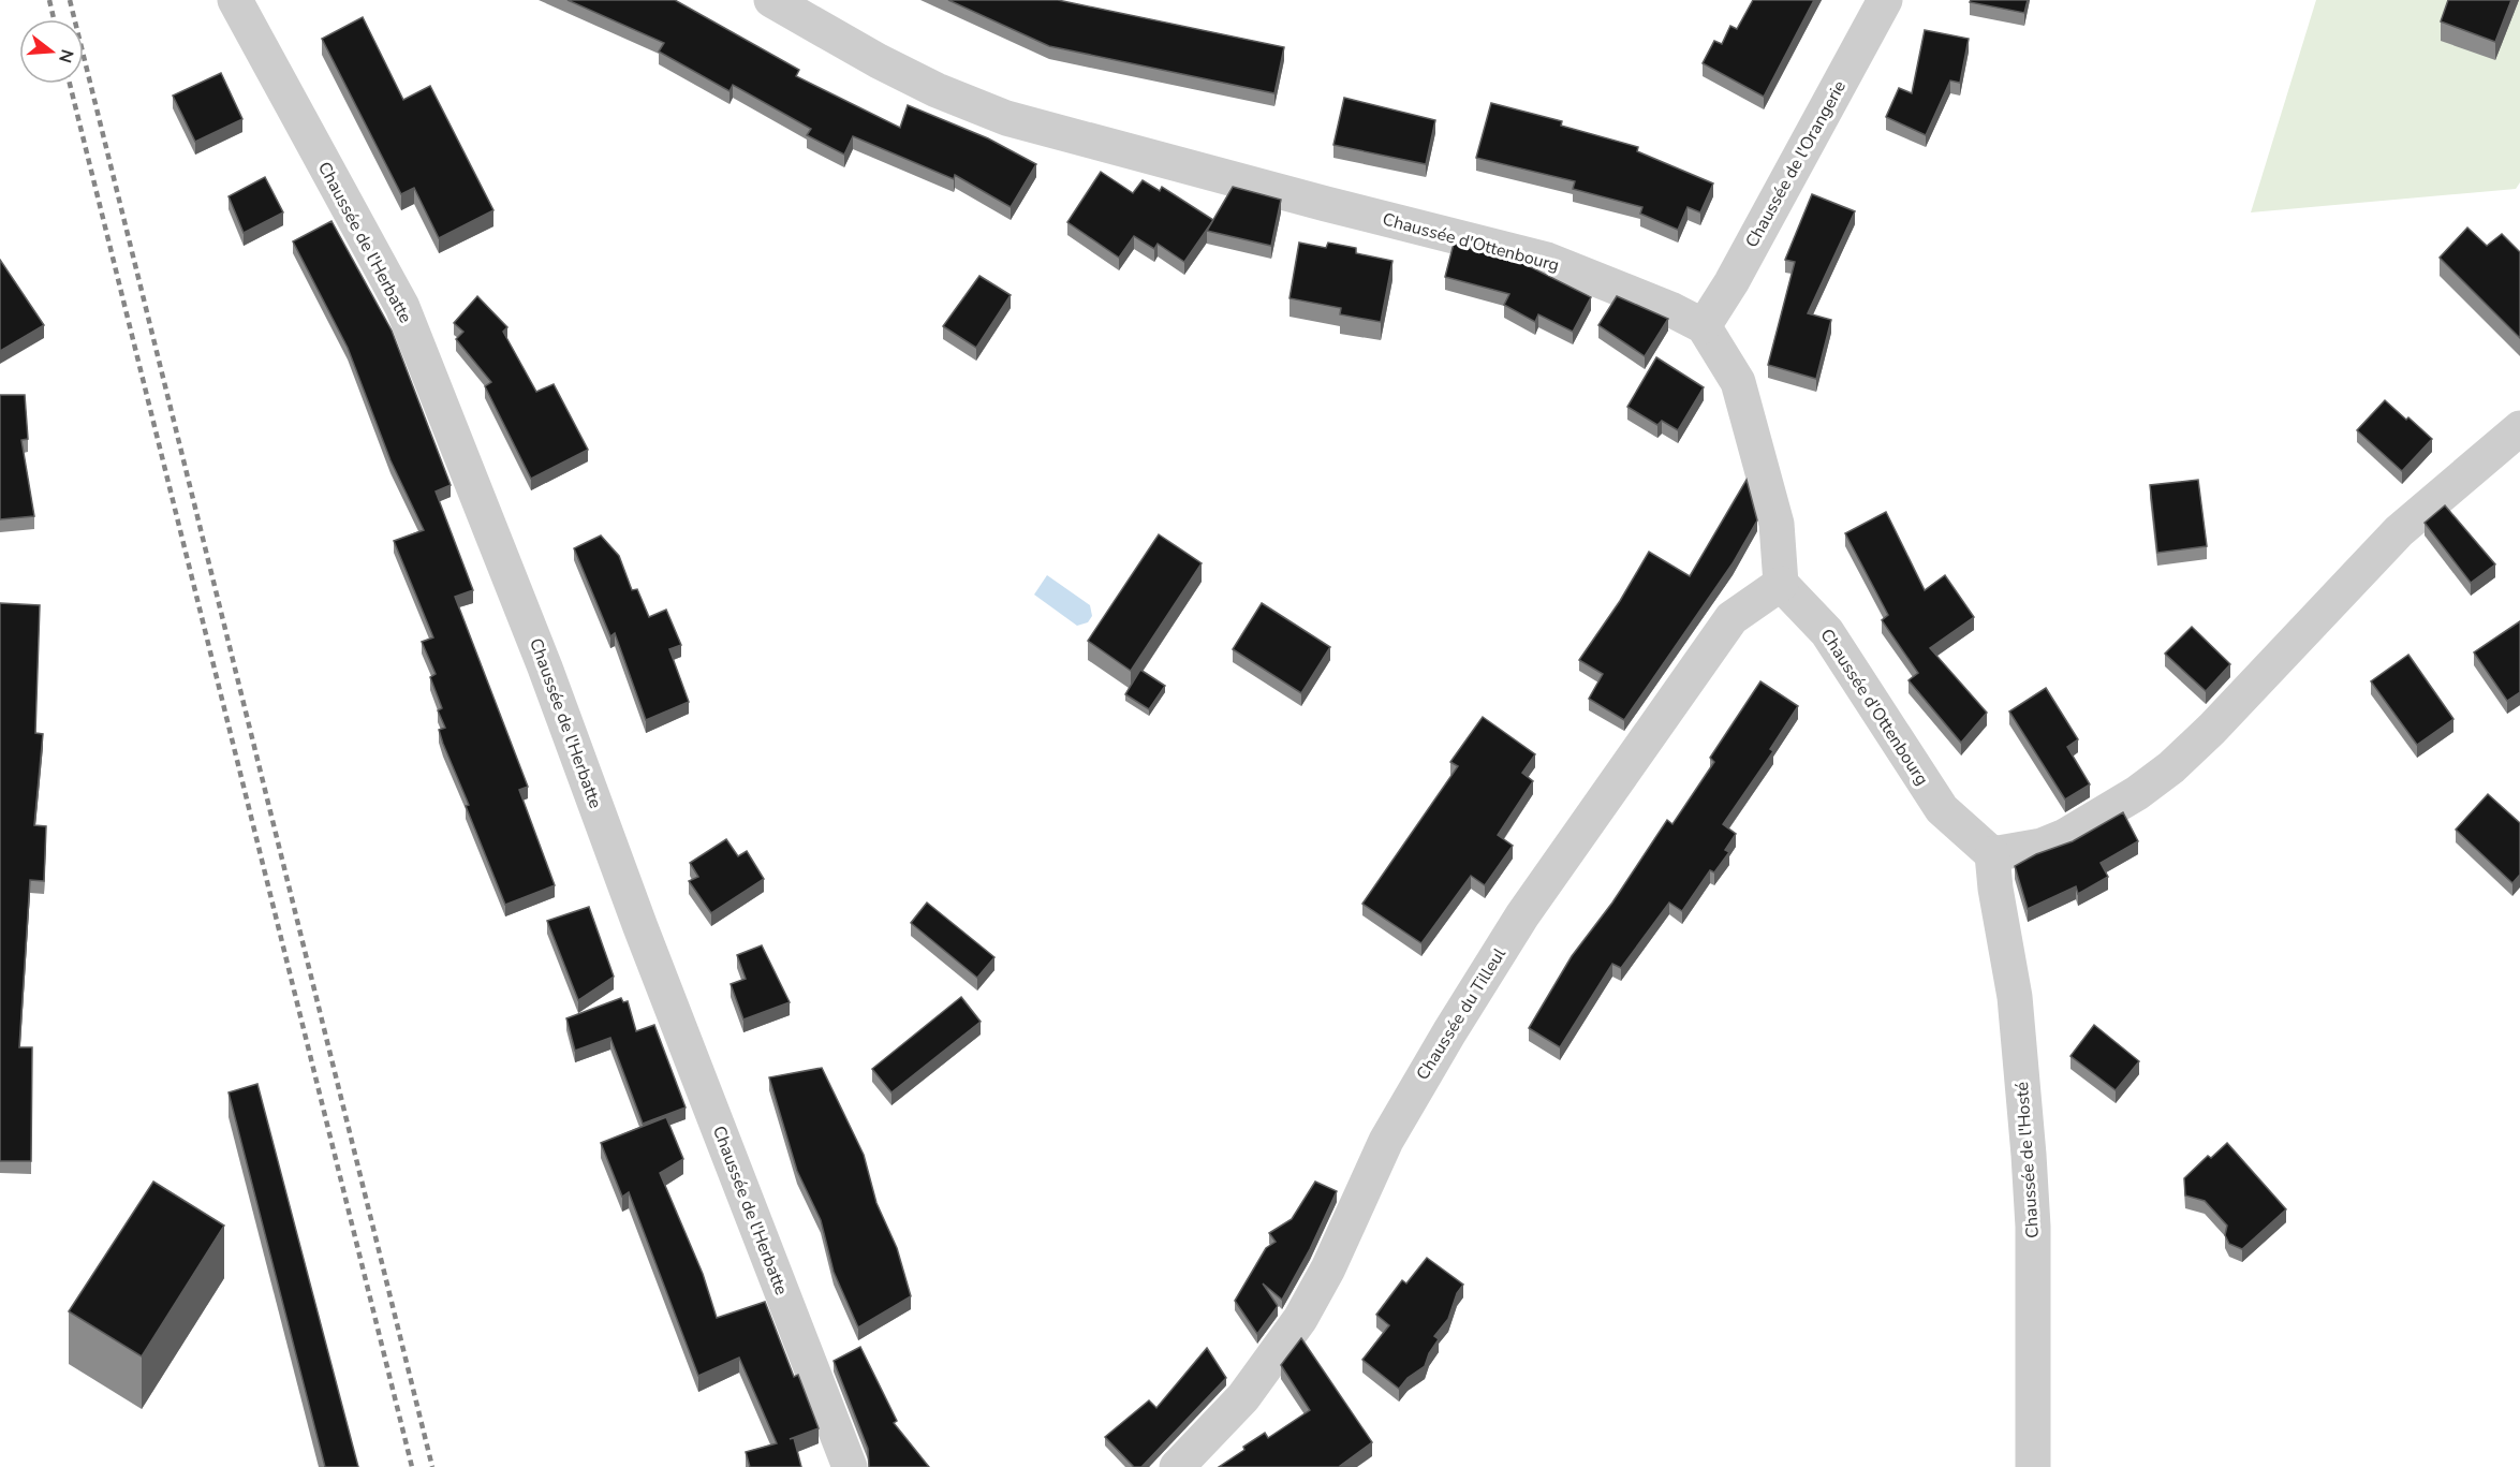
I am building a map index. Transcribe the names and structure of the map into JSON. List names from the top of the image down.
{
  "streets": {
    "street": [
      "Chaussée de l'Orangerie",
      "Chaussée de l'Herbatte",
      "Chaussée d'Ottenbourg",
      "Chaussée du Tilleul",
      "Chaussée de l'Hosté"
    ]
  },
  "crossings": [
    ["Chaussée de l'Orangerie", "Chaussée d'Ottenbourg"],
    ["Chaussée d'Ottenbourg", "Chaussée du Tilleul"],
    ["Chaussée d'Ottenbourg", "Chaussée de l'Hosté"]
  ],
  "north": "right"
}
